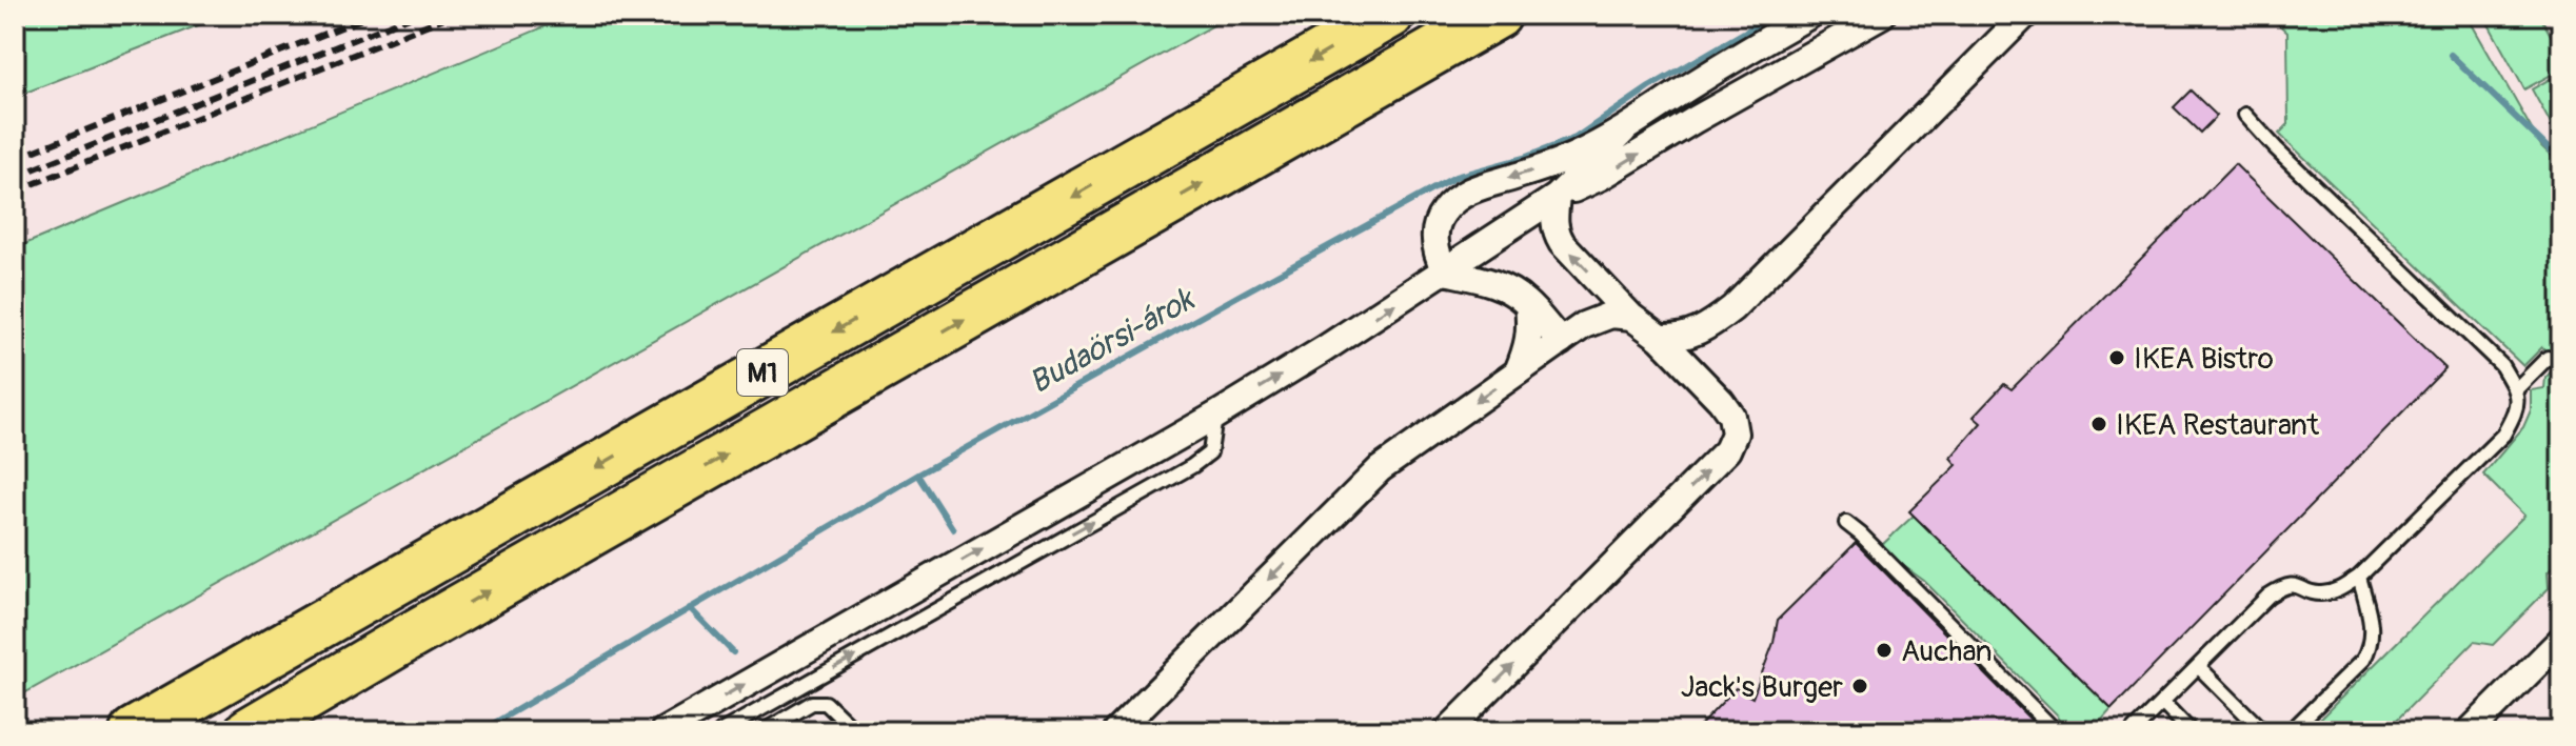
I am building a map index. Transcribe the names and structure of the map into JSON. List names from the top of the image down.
{
  "streets": {
    "highway": ["M1"]
  },
  "water": ["Budaörsi-árok"],
  "places": [
    "IKEA Bistro",
    "IKEA Restaurant",
    "Auchan",
    "Jack's Burger"
  ]
}
